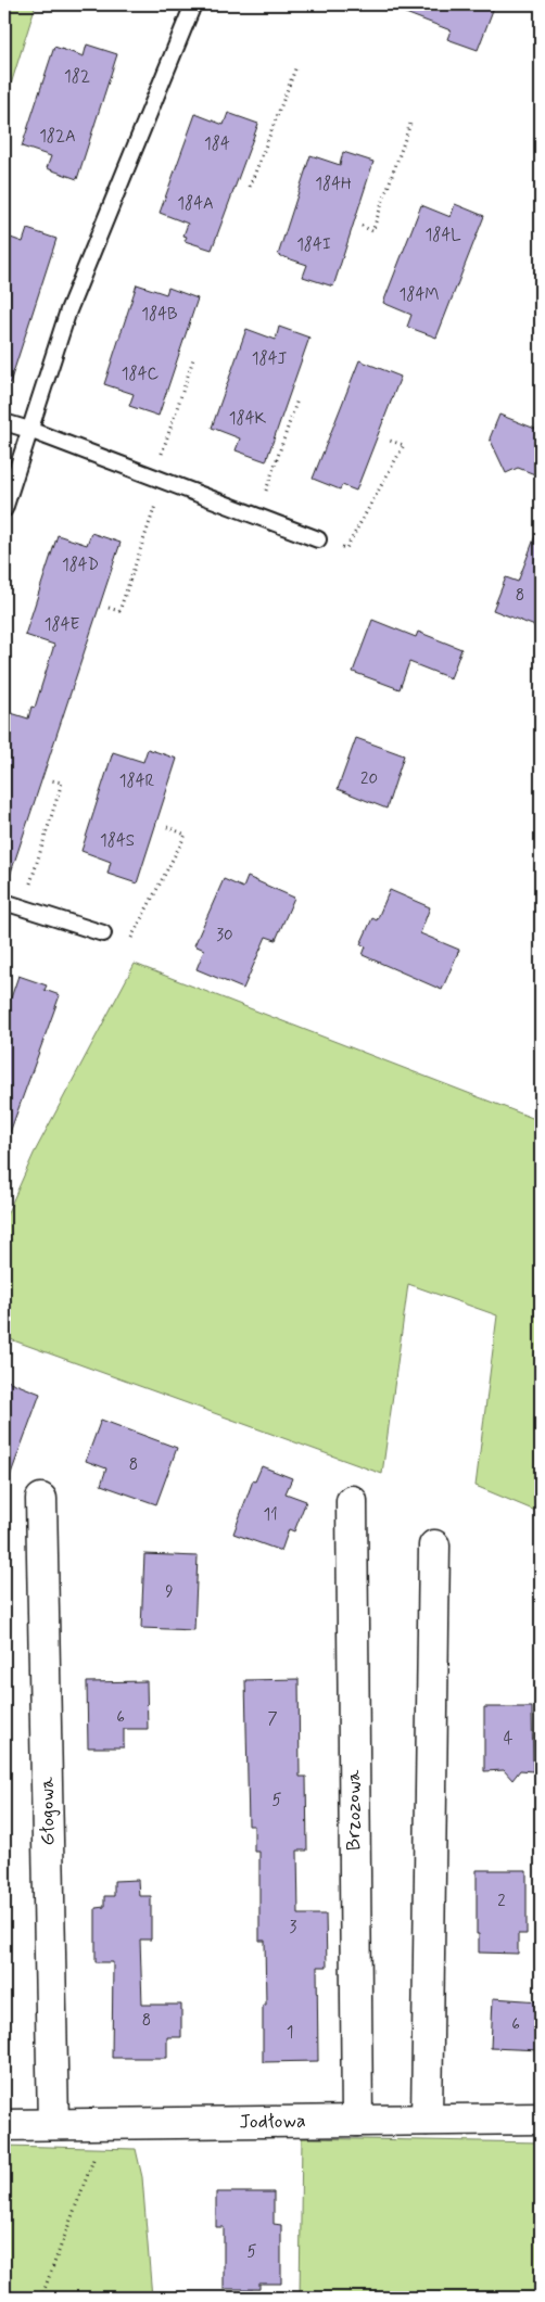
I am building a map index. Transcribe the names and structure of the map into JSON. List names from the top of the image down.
{
  "streets": {
    "street": ["Brzozowa", "Głogowa", "Jodłowa"]
  },
  "crossings": [
    ["Brzozowa", "Jodłowa"],
    ["Głogowa", "Jodłowa"]
  ],
  "house_numbers": [
    "182",
    "182A",
    "184",
    "184H",
    "184A",
    "184L",
    "184I",
    "184M",
    "184B",
    "184J",
    "184C",
    "184K",
    "184D",
    "8",
    "184E",
    "20",
    "184R",
    "184S",
    "30",
    "8",
    "11",
    "9",
    "6",
    "7",
    "4",
    "5",
    "2",
    "3",
    "8",
    "6",
    "1",
    "5"
  ]
}
